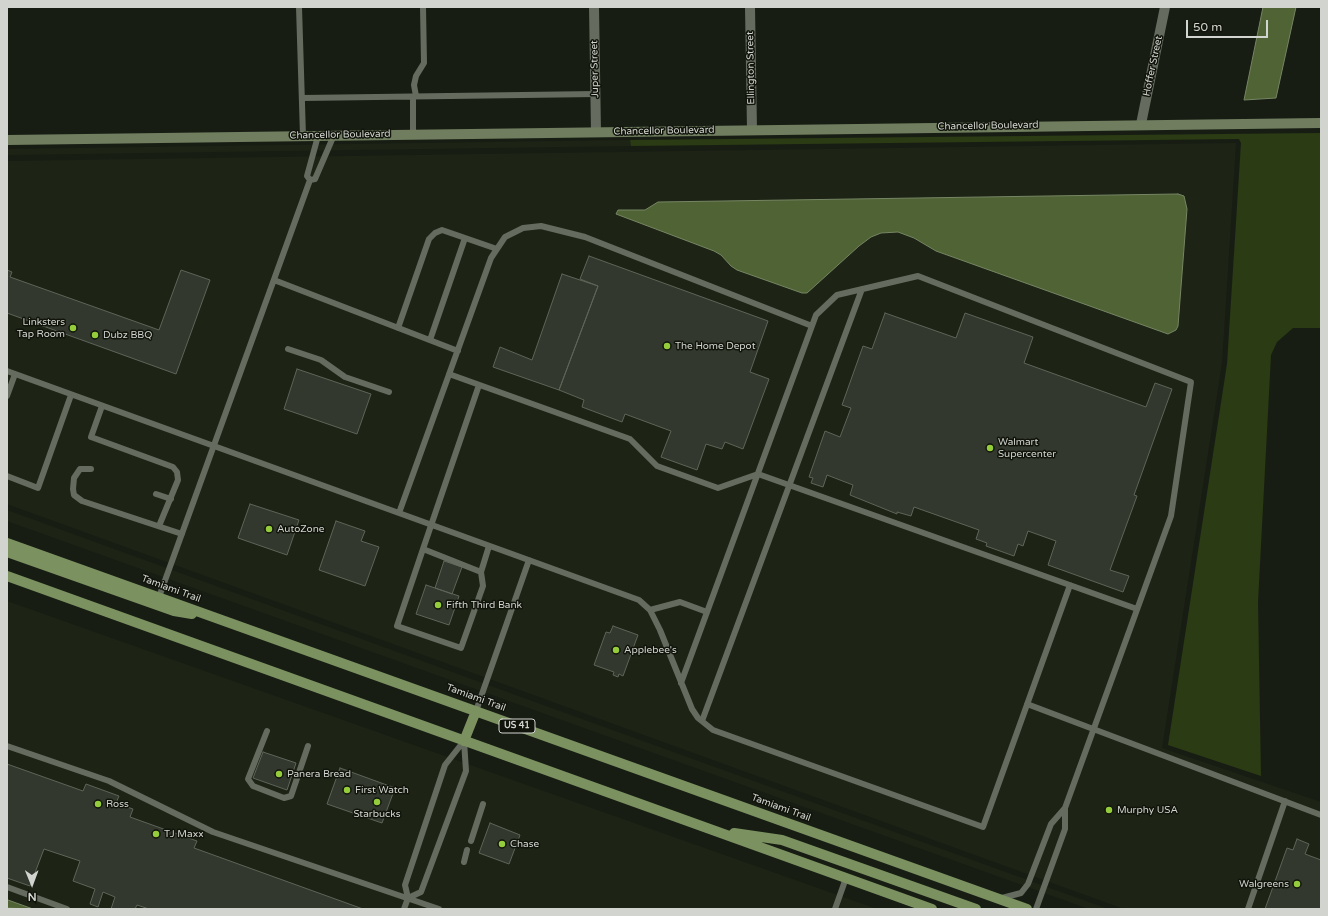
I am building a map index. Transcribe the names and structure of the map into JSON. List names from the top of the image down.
{
  "streets": {
    "main road": ["Tamiami Trail", "US 41"],
    "street": [
      "Hoffer Street",
      "Ellington Street",
      "Juper Street",
      "Chancellor Boulevard"
    ]
  },
  "crossings": [
    ["Hoffer Street", "Chancellor Boulevard"],
    ["Ellington Street", "Chancellor Boulevard"],
    ["Juper Street", "Chancellor Boulevard"]
  ],
  "places": [
    "Linksters Tap Room",
    "Dubz BBQ",
    "The Home Depot",
    "Walmart Supercenter",
    "AutoZone",
    "Fifth Third Bank",
    "Applebee's",
    "Panera Bread",
    "First Watch",
    "Starbucks",
    "Ross",
    "Murphy USA",
    "TJ Maxx",
    "Chase",
    "Walgreens"
  ],
  "scale_bar": "50 m",
  "north": "bottom"
}
